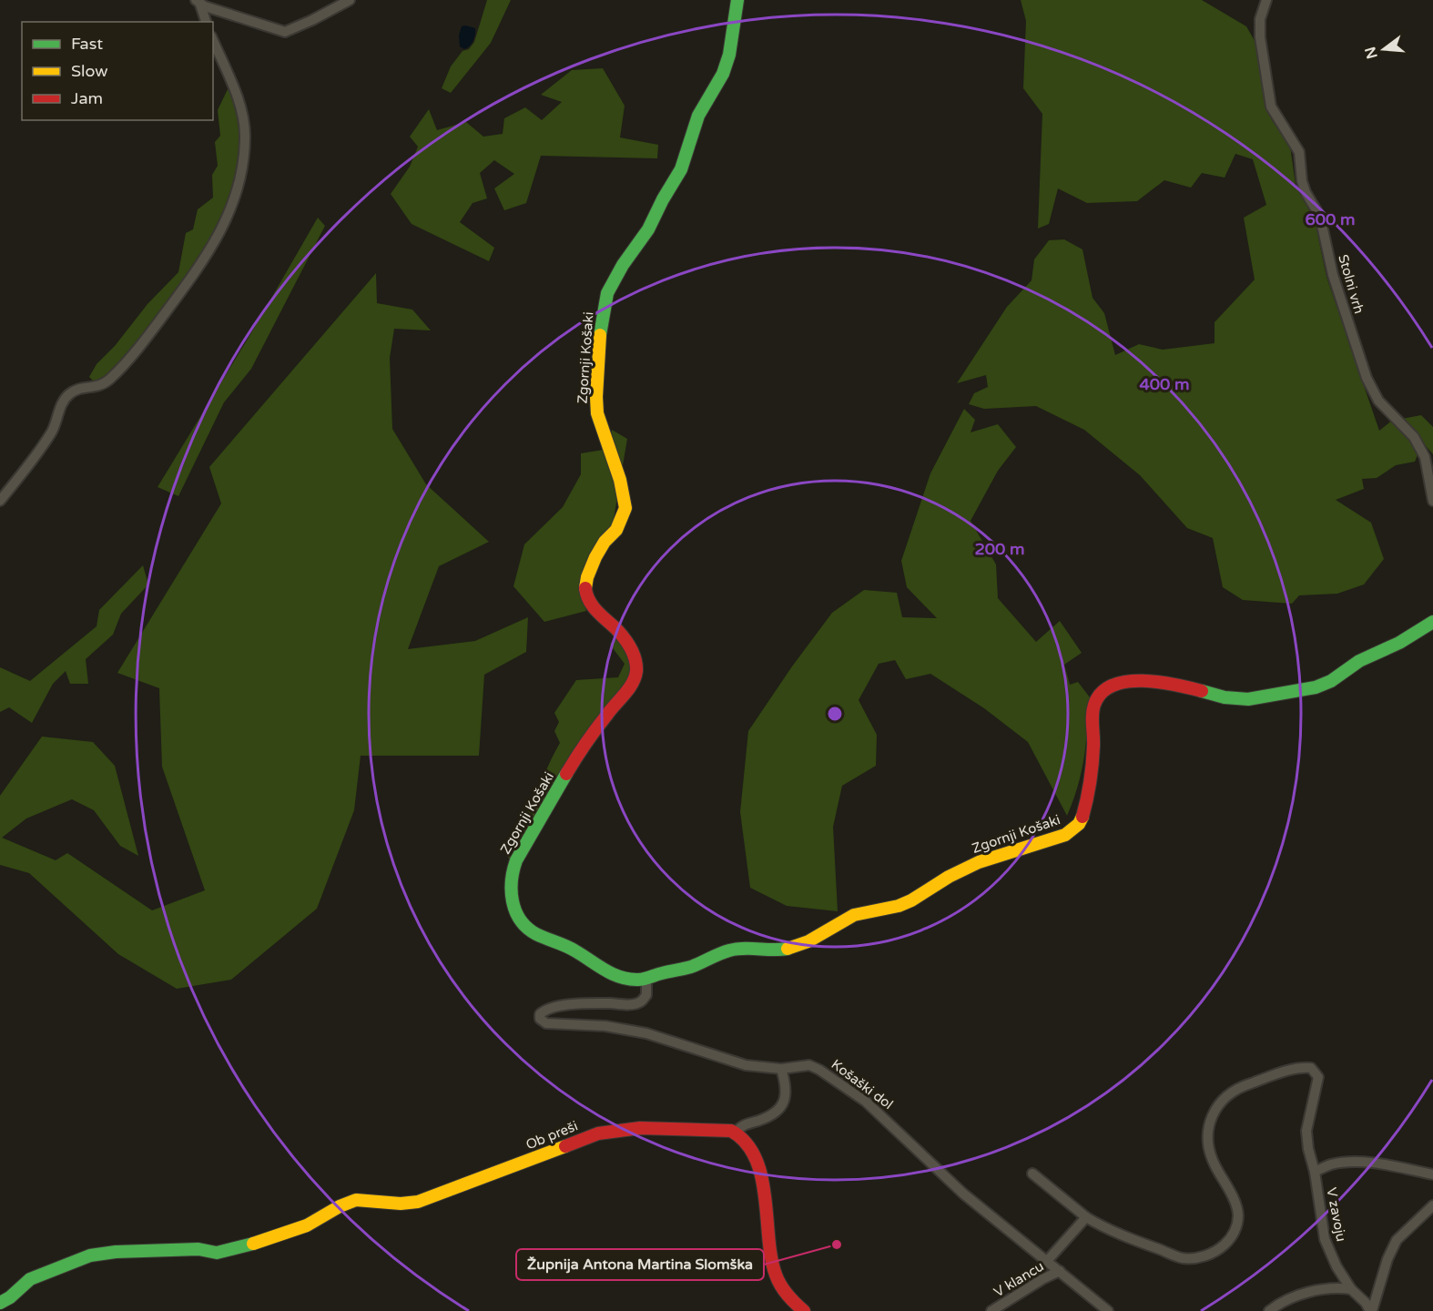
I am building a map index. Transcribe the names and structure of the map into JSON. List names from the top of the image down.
{
  "streets": {
    "street": [
      "Stolni vrh",
      "Zgornji Košaki",
      "Košaški dol",
      "Ob preši",
      "V zavoju",
      "V klancu"
    ]
  },
  "crossings": [
    ["Zgornji Košaki", "Košaški dol"],
    ["Košaški dol", "V klancu"]
  ],
  "places": ["Župnija Antona Martina Slomška"],
  "legend": ["Fast", "Slow", "Jam"],
  "north": "left",
  "rings": ["600 m", "400 m", "200 m"]
}
